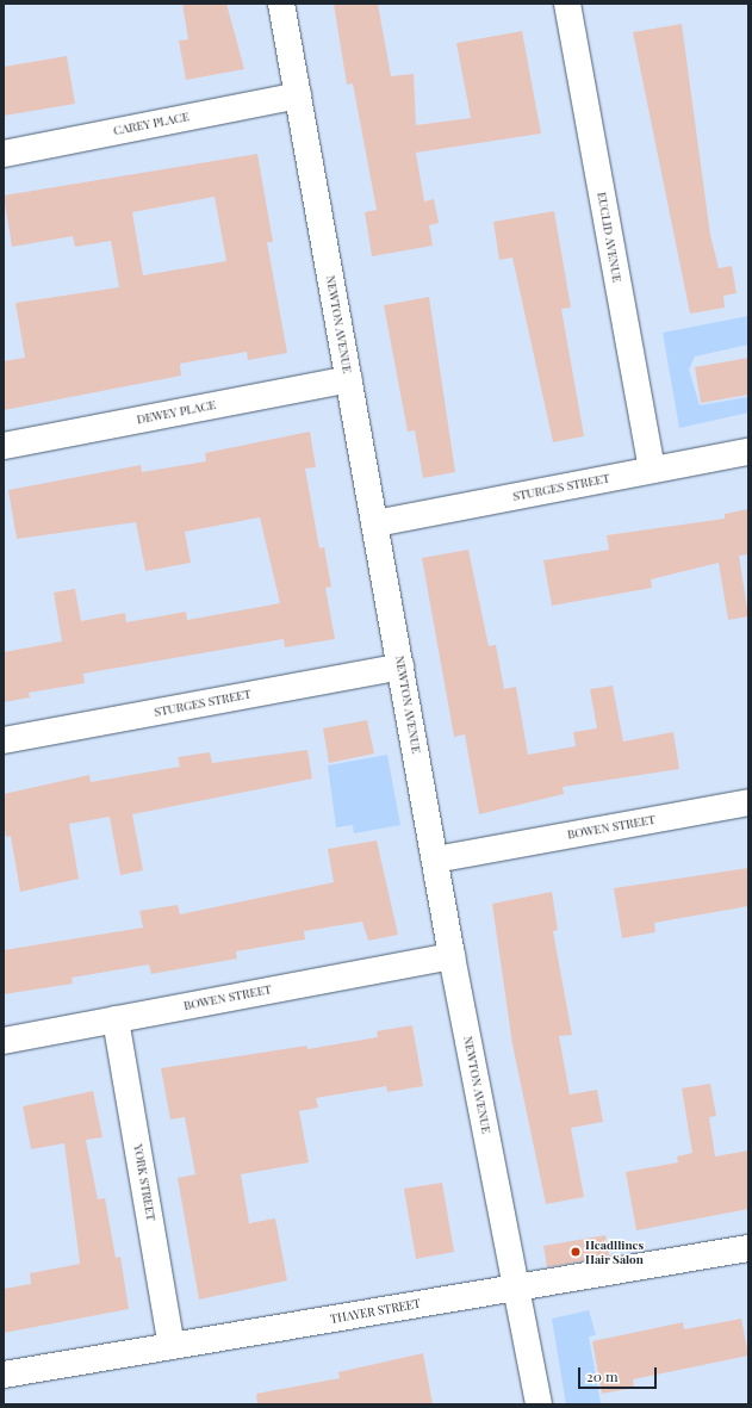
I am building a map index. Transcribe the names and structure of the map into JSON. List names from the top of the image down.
{
  "streets": {
    "street": [
      "CAREY PLACE",
      "EUCLID AVENUE",
      "NEWTON AVENUE",
      "DEWEY PLACE",
      "STURGES STREET",
      "BOWEN STREET",
      "YORK STREET",
      "THAYER STREET"
    ]
  },
  "crossings": [
    ["CAREY PLACE", "NEWTON AVENUE"],
    ["EUCLID AVENUE", "STURGES STREET"],
    ["NEWTON AVENUE", "DEWEY PLACE"],
    ["NEWTON AVENUE", "STURGES STREET"],
    ["NEWTON AVENUE", "BOWEN STREET"],
    ["NEWTON AVENUE", "THAYER STREET"],
    ["BOWEN STREET", "YORK STREET"],
    ["YORK STREET", "THAYER STREET"]
  ],
  "places": ["Headllines Hair Salon"],
  "scale_bar": "20 m"
}
